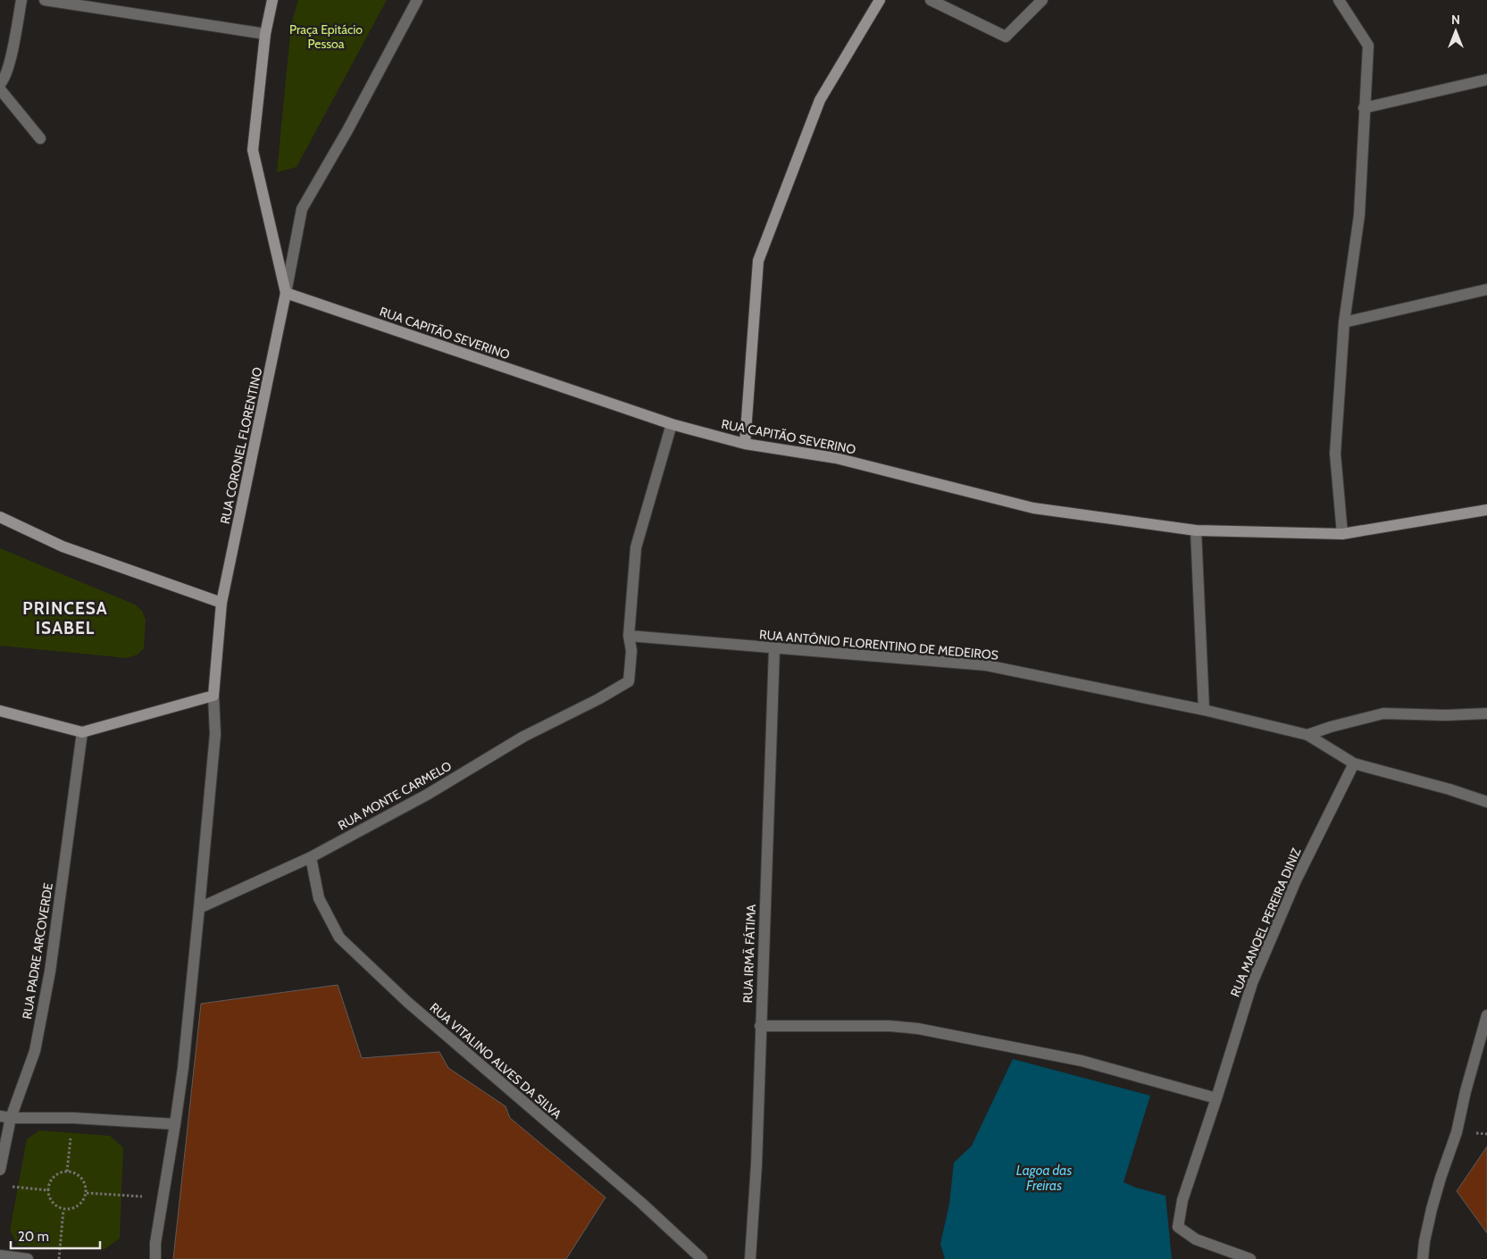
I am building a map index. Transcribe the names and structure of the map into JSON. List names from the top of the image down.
{
  "streets": {
    "main road": ["RUA CAPITÃO SEVERINO", "RUA CORONEL FLORENTINO"],
    "street": [
      "RUA ANTÔNIO FLORENTINO DE MEDEIROS",
      "RUA MONTE CARMELO",
      "RUA MANOEL PEREIRA DINIZ",
      "RUA PADRE ARCOVERDE",
      "RUA IRMÃ FÁTIMA",
      "RUA VITALINO ALVES DA SILVA"
    ]
  },
  "crossings": [
    ["RUA CAPITÃO SEVERINO", "RUA CORONEL FLORENTINO"],
    ["RUA ANTÔNIO FLORENTINO DE MEDEIROS", "RUA MONTE CARMELO"],
    ["RUA ANTÔNIO FLORENTINO DE MEDEIROS", "RUA IRMÃ FÁTIMA"],
    ["RUA MONTE CARMELO", "RUA VITALINO ALVES DA SILVA"]
  ],
  "districts": ["PRINCESA ISABEL"],
  "water": ["Lagoa das Freiras"],
  "parks": ["Praça Epitácio Pessoa"],
  "scale_bar": "20 m",
  "north": "top"
}
